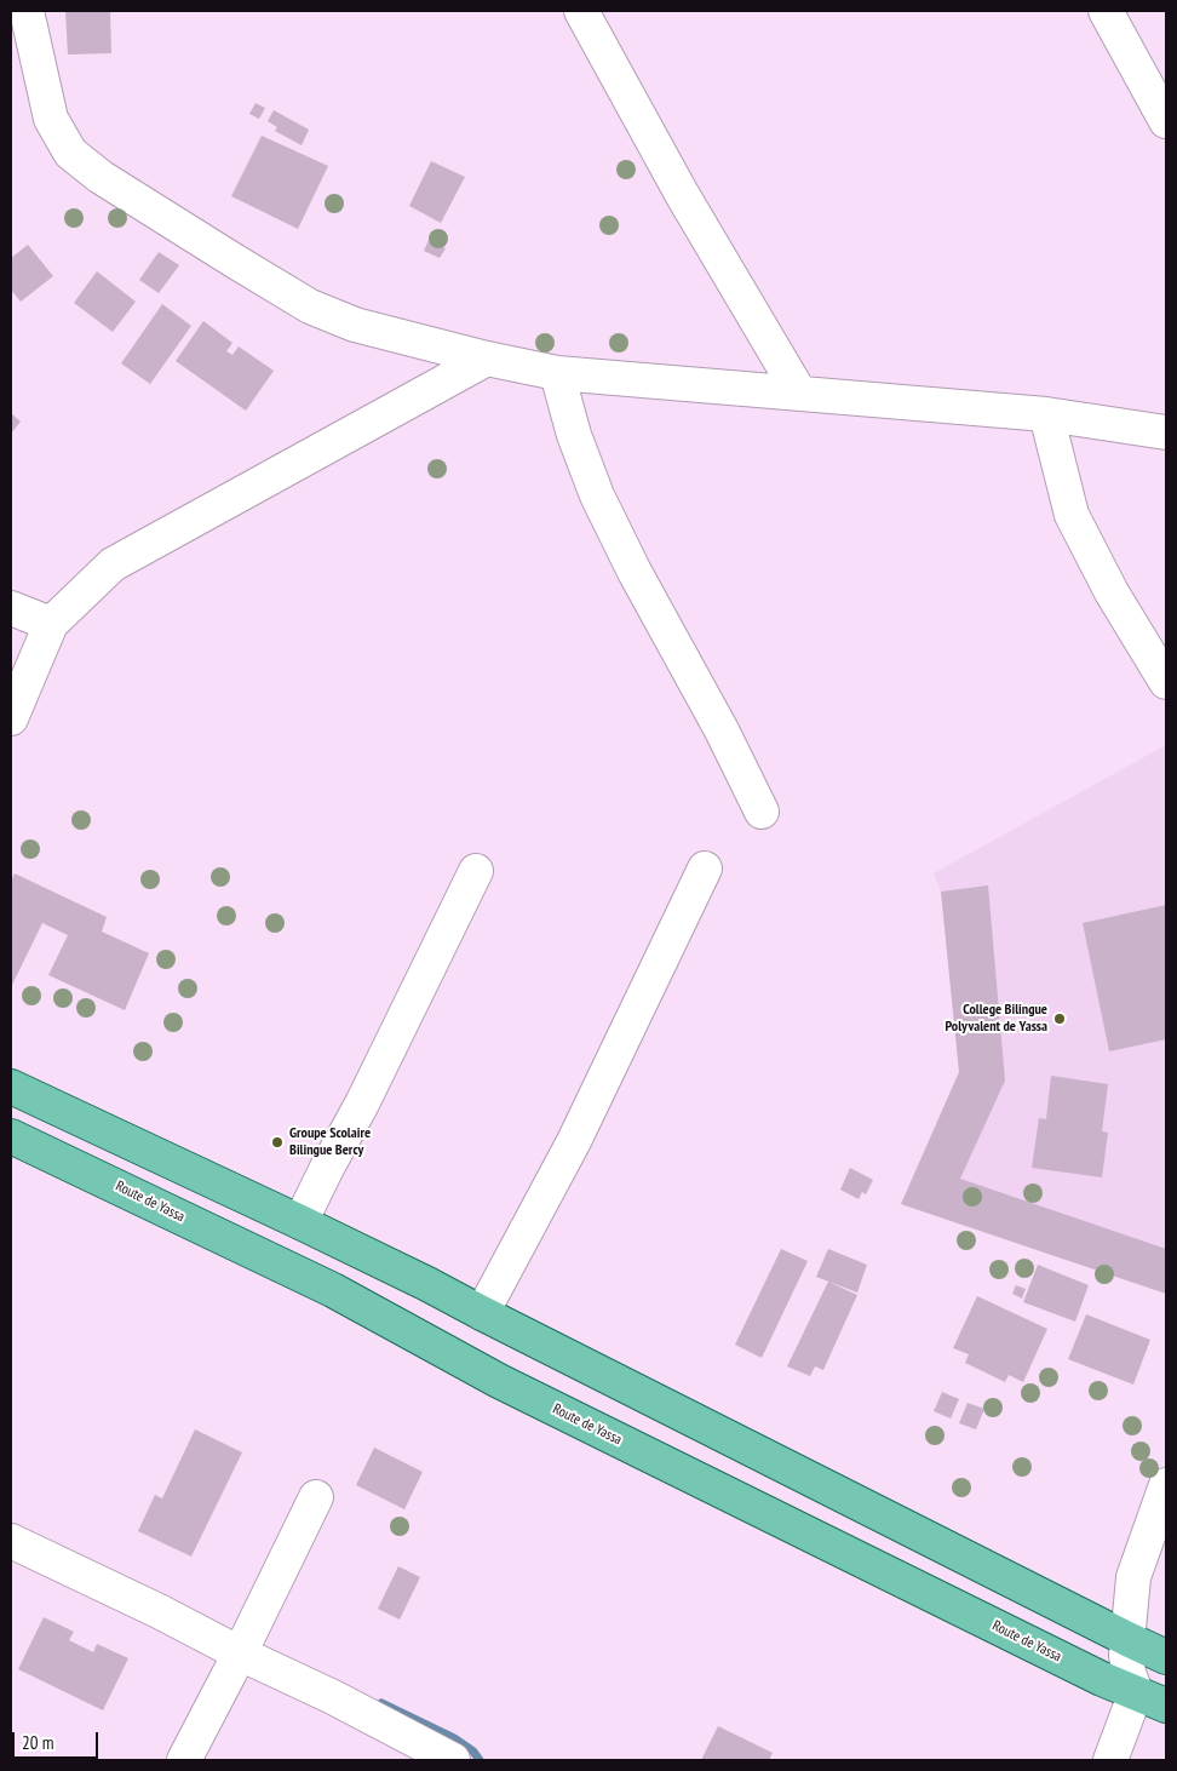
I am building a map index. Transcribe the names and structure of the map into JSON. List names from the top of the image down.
{
  "streets": {
    "main road": ["Route de Yassa"]
  },
  "places": ["College Bilingue Polyvalent de Yassa", "Groupe Scolaire Bilingue Bercy"],
  "scale_bar": "20 m"
}
